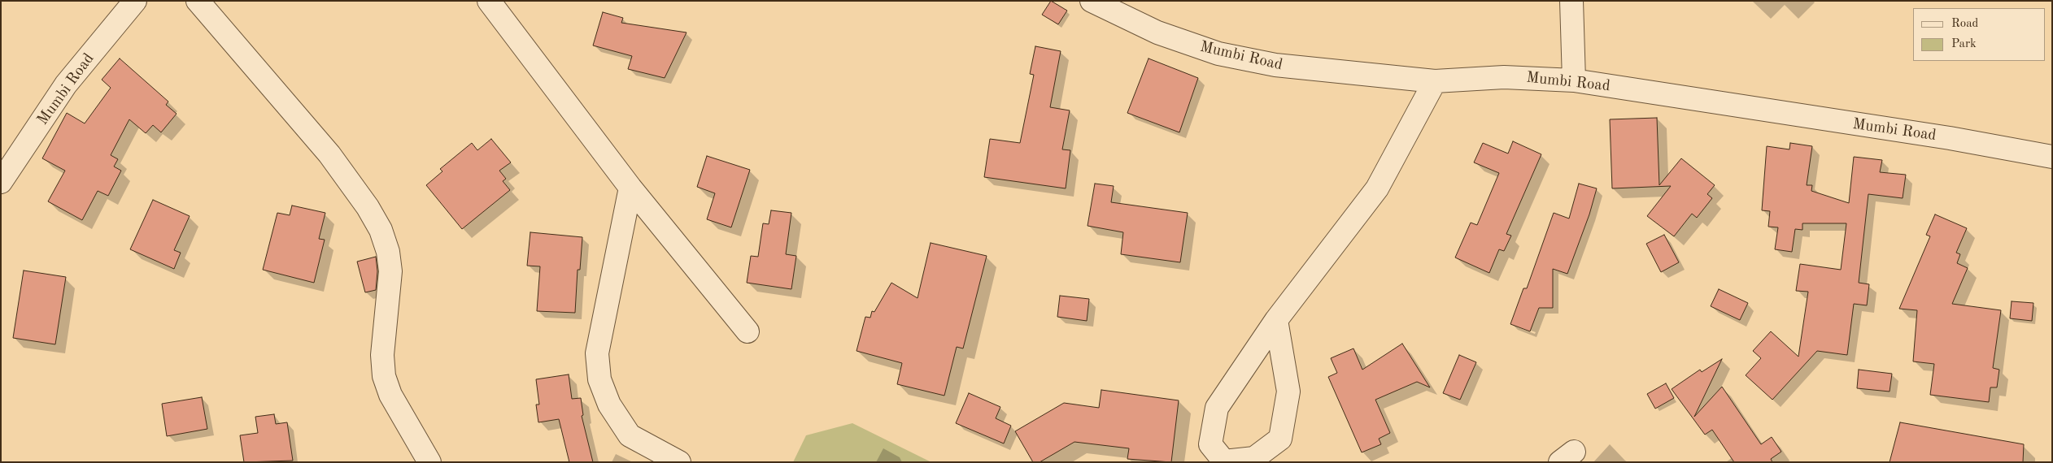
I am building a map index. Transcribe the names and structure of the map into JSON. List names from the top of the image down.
{
  "streets": {
    "street": ["Mumbi Road"]
  },
  "legend": ["Road", "Park"]
}
